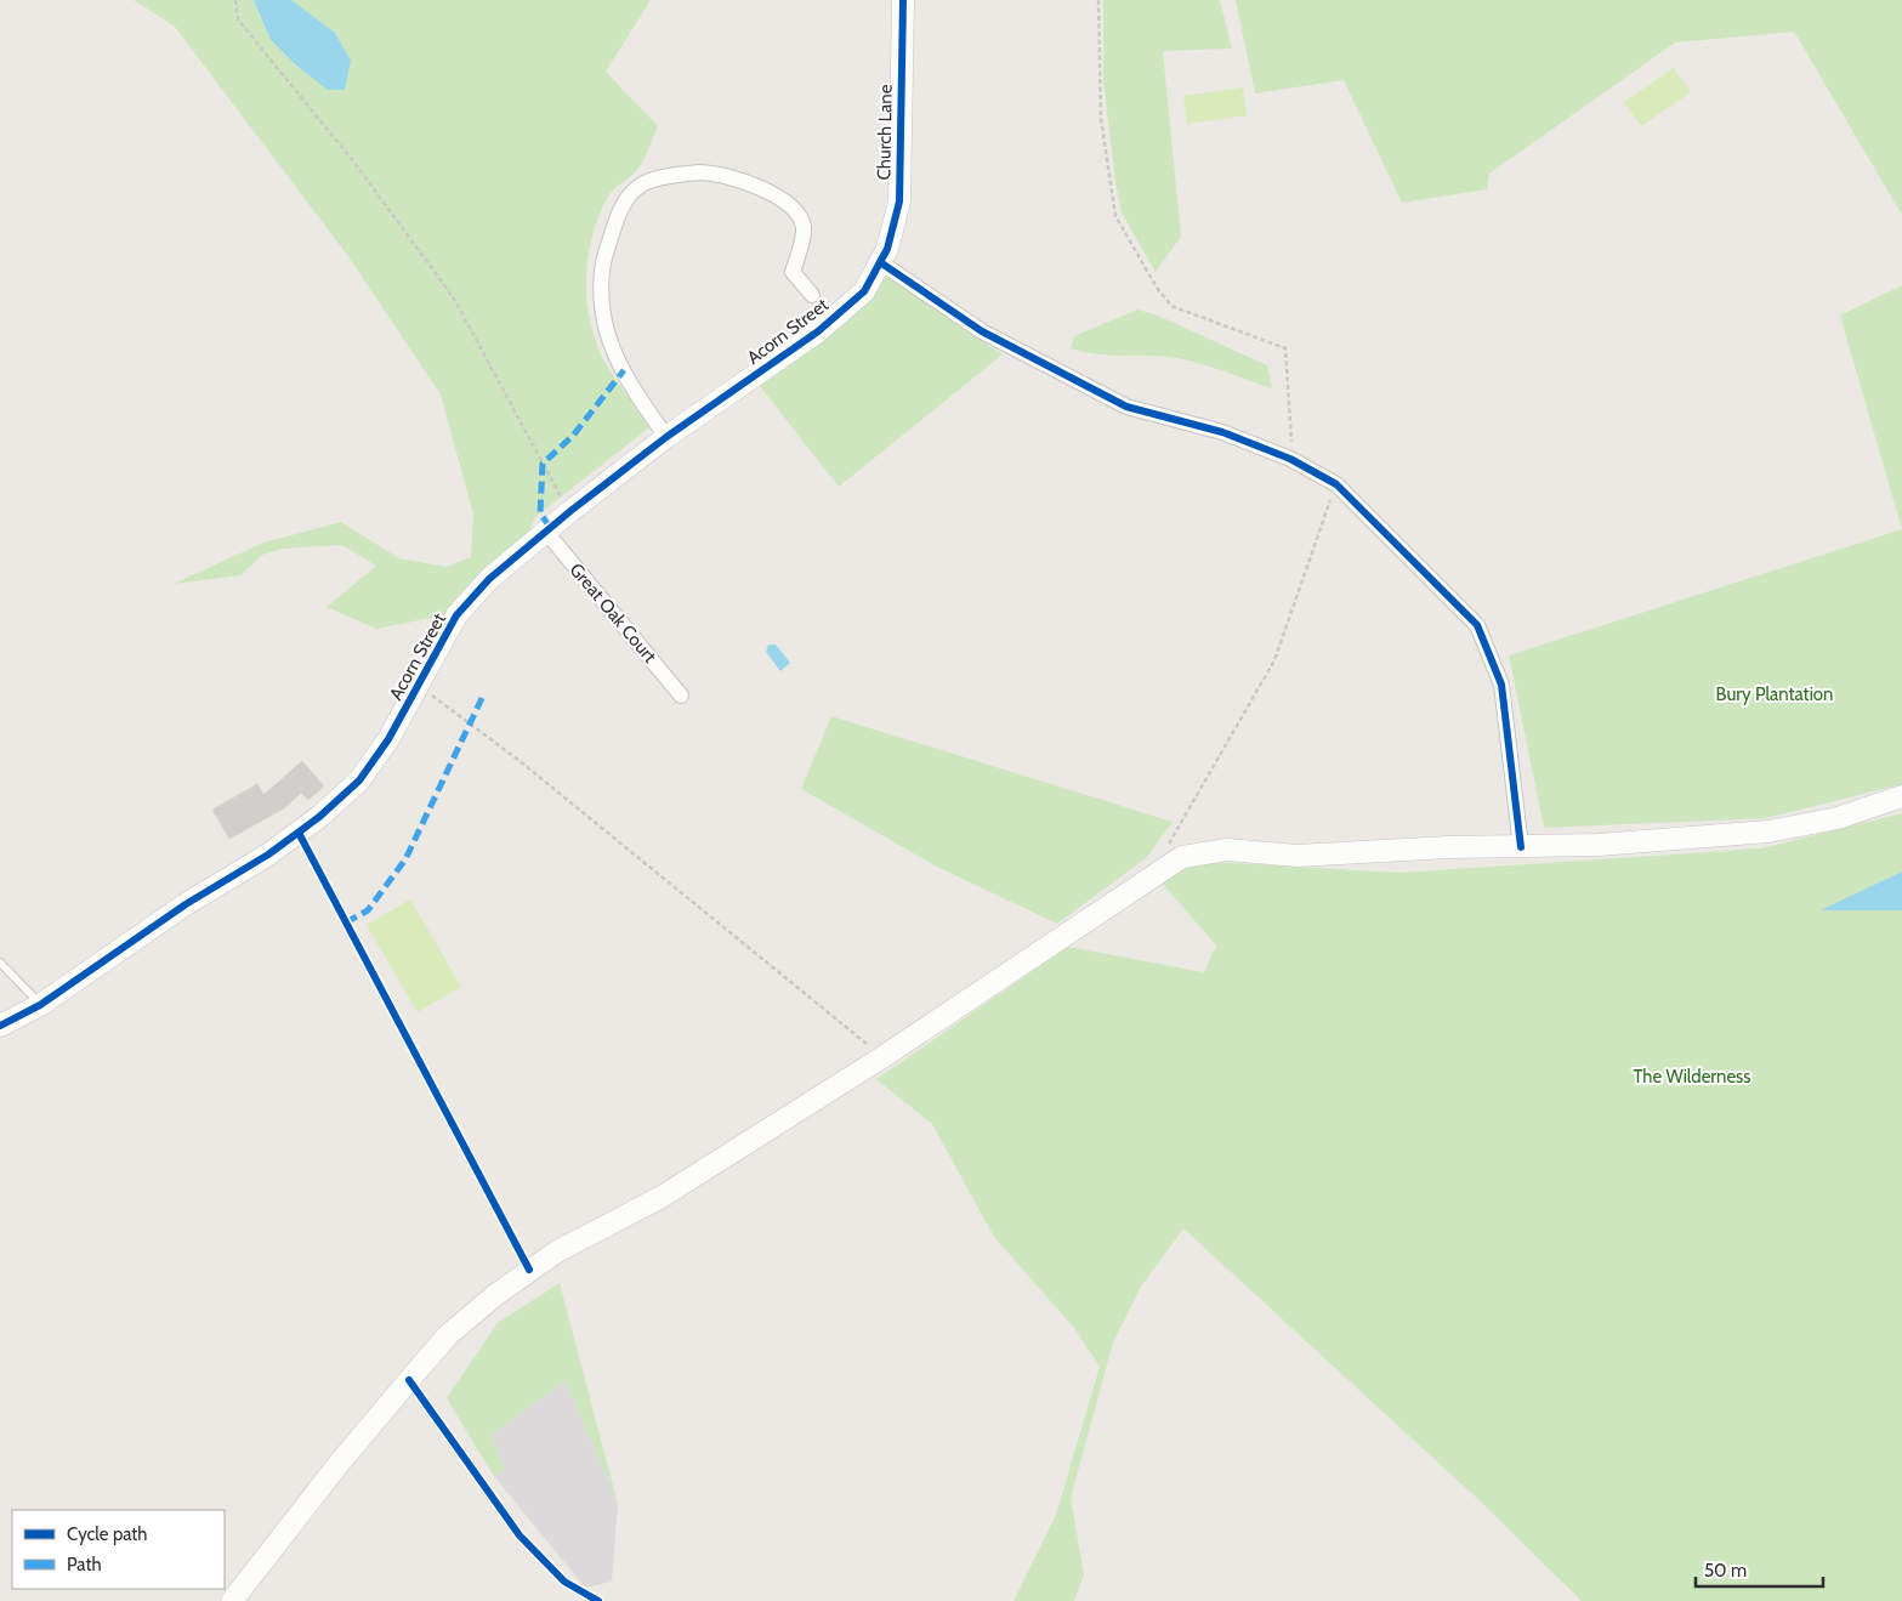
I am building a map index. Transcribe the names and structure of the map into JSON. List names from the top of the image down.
{
  "streets": {
    "main road": ["Church Lane", "Acorn Street"],
    "street": ["Great Oak Court"]
  },
  "crossings": [
    ["Church Lane", "Acorn Street"],
    ["Acorn Street", "Great Oak Court"]
  ],
  "parks": ["Bury Plantation", "The Wilderness"],
  "legend": ["Cycle path", "Path"],
  "scale_bar": "50 m"
}
